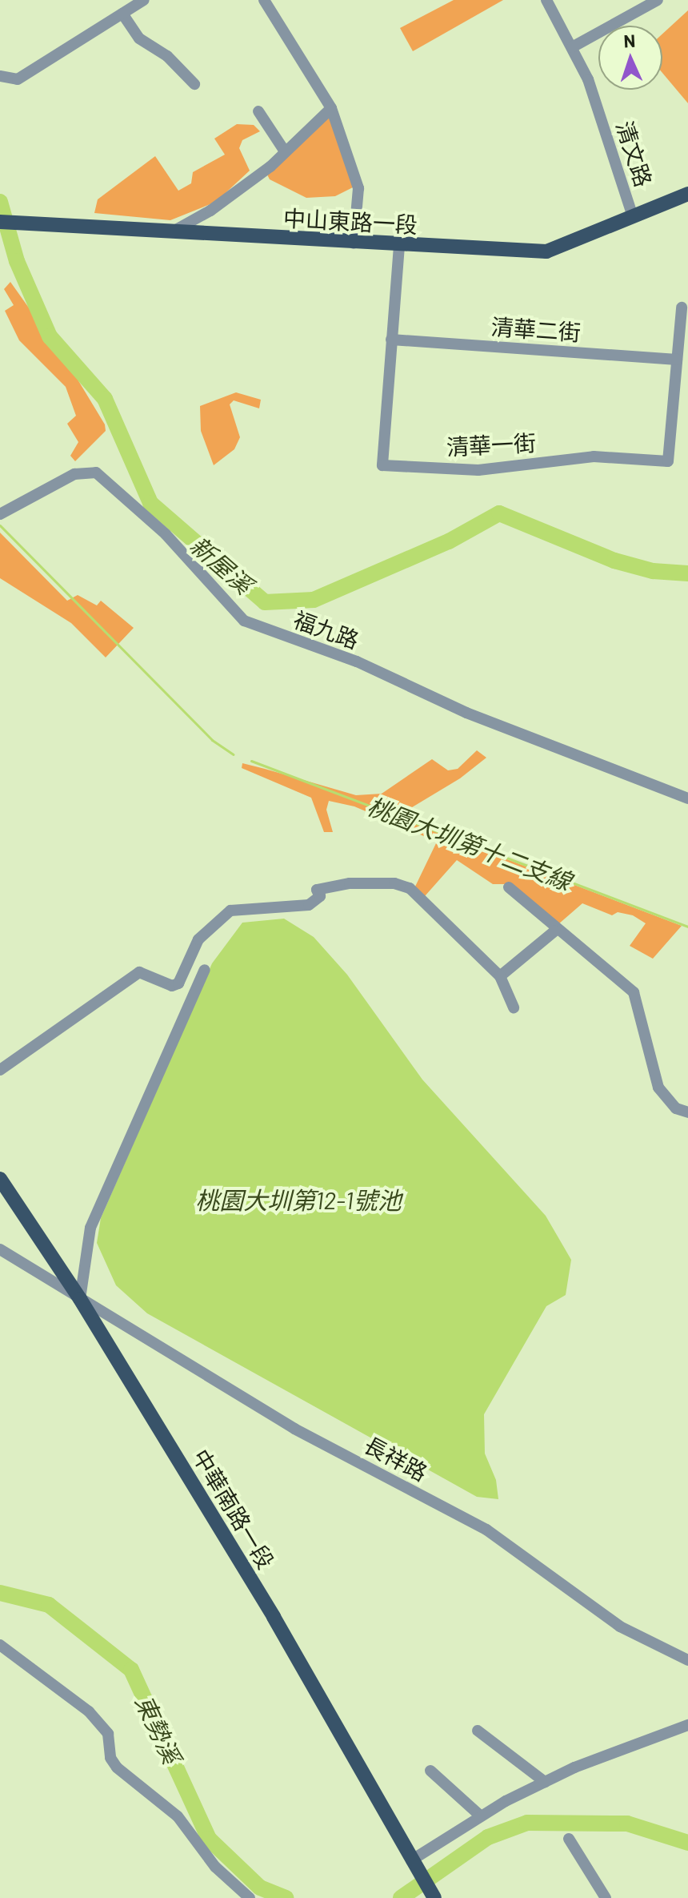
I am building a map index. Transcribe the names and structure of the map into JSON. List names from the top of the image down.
{
  "streets": {
    "main road": ["中山東路一段", "中華南路一段"],
    "street": [
      "清文路",
      "清華二街",
      "清華一街",
      "福九路",
      "長祥路"
    ]
  },
  "crossings": [
    ["清文路", "中山東路一段"],
    ["中山東路一段", "清華一街"],
    ["清華二街", "清華一街"],
    ["長祥路", "中華南路一段"]
  ],
  "water": [
    "新屋溪",
    "桃園大圳第十二支線",
    "桃園大圳第12-1號池",
    "東勢溪"
  ],
  "north": "top"
}
